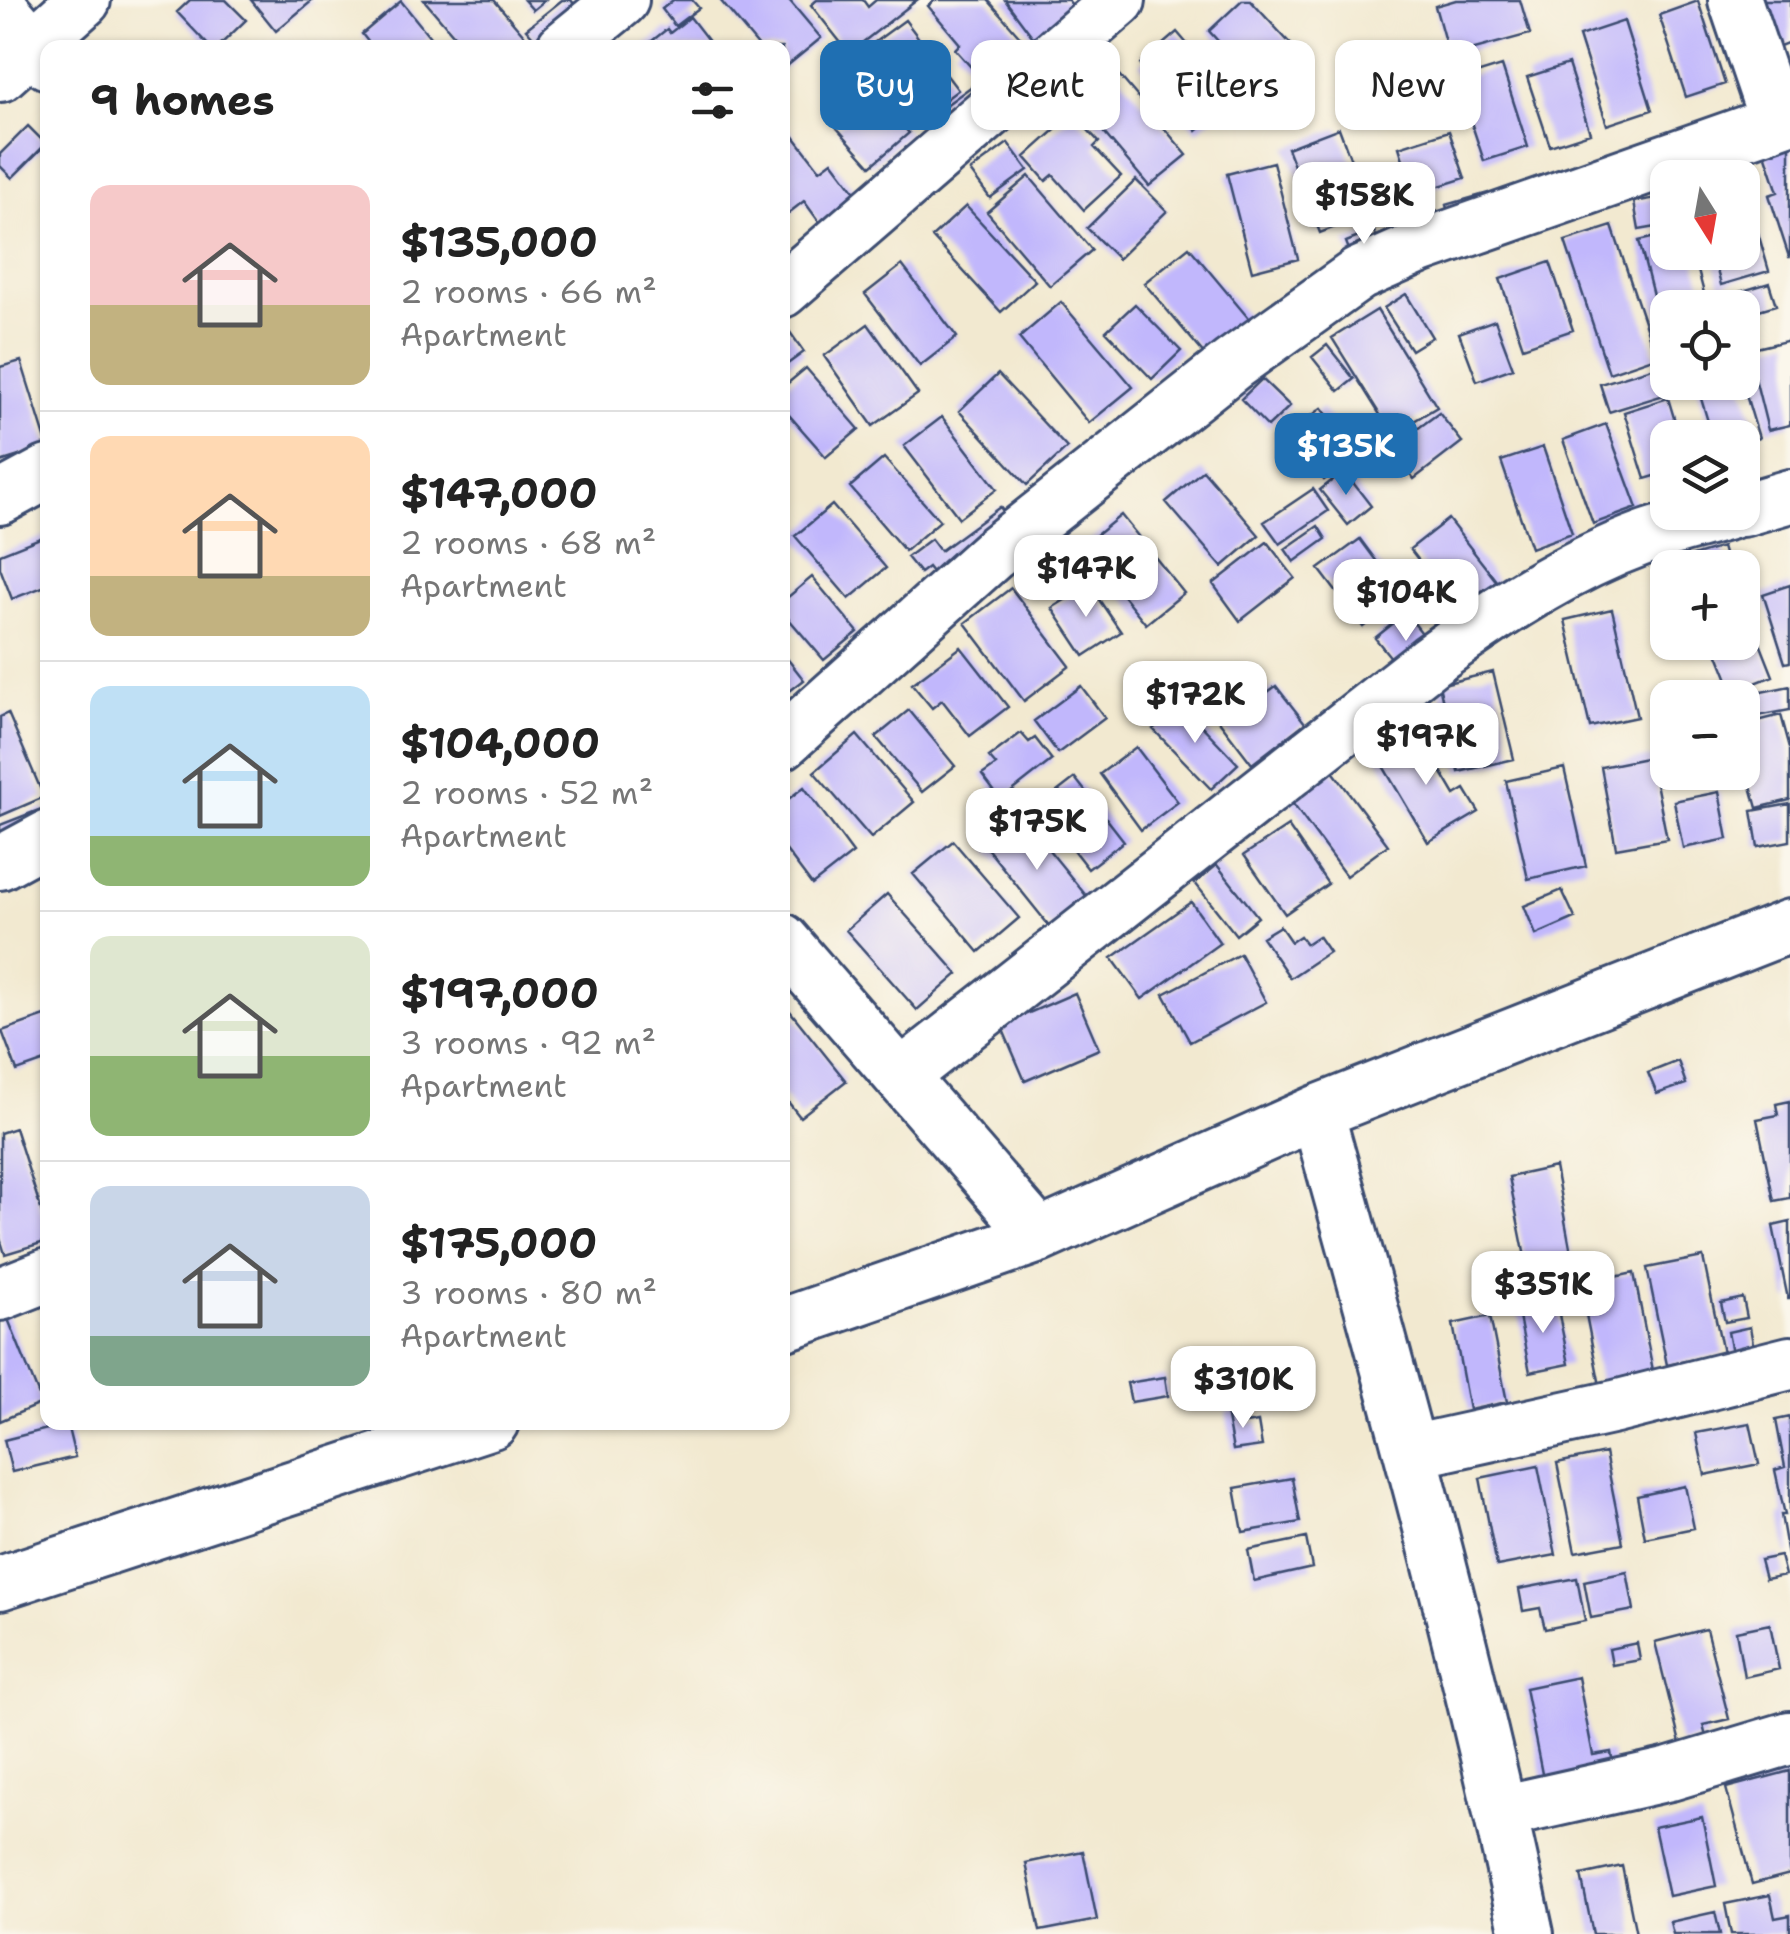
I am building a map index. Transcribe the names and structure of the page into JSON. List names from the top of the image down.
{
  "north": "bottom",
  "page": {
    "chip": [
      "Buy",
      "Rent",
      "Filters",
      "New"
    ],
    "heading": "9 homes",
    "map_buttons": ["+", "−"],
    "list": [
      {
        "name": "$135,000",
        "note": "2 rooms · 66 m² · Apartment"
      },
      {
        "name": "$147,000",
        "note": "2 rooms · 68 m² · Apartment"
      },
      {
        "name": "$104,000",
        "note": "2 rooms · 52 m² · Apartment"
      },
      {
        "name": "$197,000",
        "note": "3 rooms · 92 m² · Apartment"
      },
      {
        "name": "$175,000",
        "note": "3 rooms · 80 m² · Apartment"
      }
    ],
    "price": [
      "$158K",
      "$135K",
      "$147K",
      "$104K",
      "$172K",
      "$197K",
      "$175K",
      "$351K",
      "$310K"
    ]
  }
}
